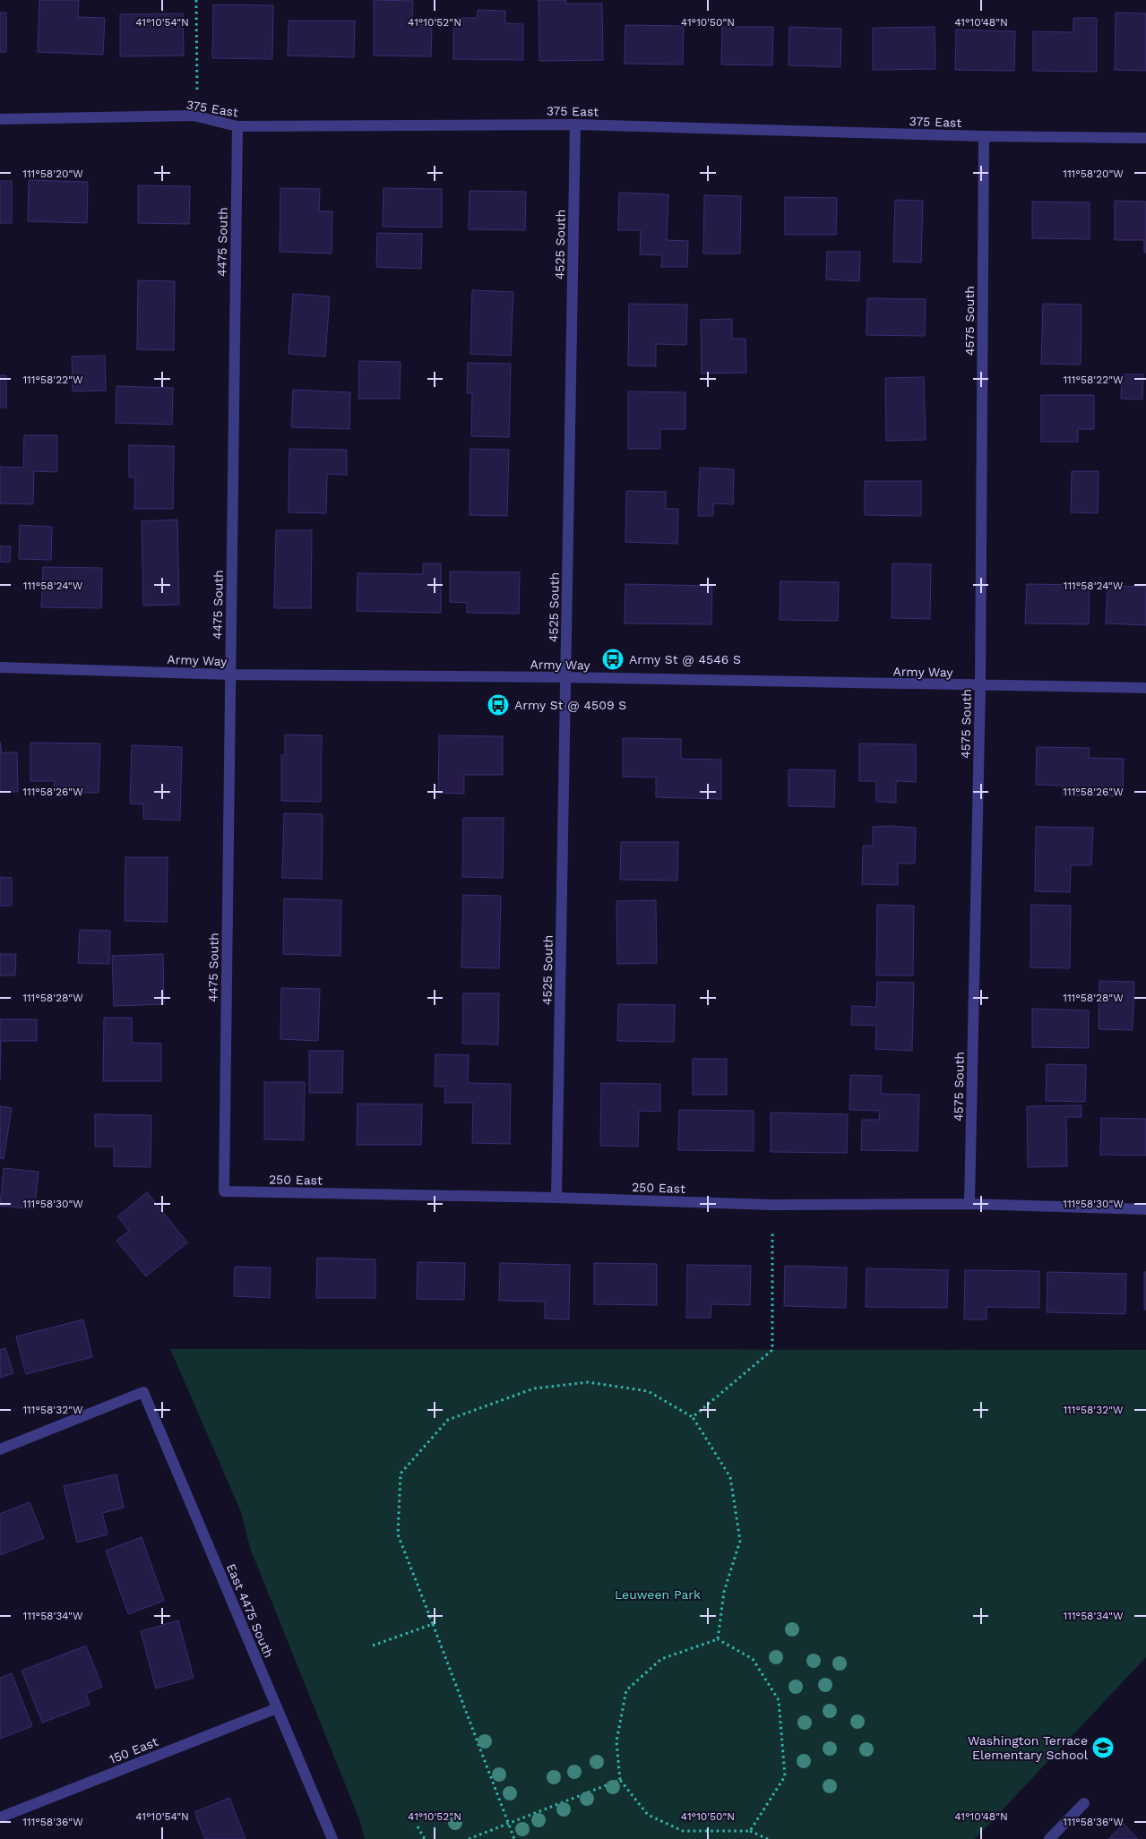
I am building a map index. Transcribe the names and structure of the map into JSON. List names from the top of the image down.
{
  "streets": {
    "street": [
      "375 East",
      "4475 South",
      "4525 South",
      "4575 South",
      "Army Way",
      "250 East",
      "East 4475 South",
      "150 East"
    ]
  },
  "crossings": [
    ["375 East", "4475 South"],
    ["375 East", "4525 South"],
    ["375 East", "4575 South"],
    ["4475 South", "Army Way"],
    ["4475 South", "250 East"],
    ["4525 South", "Army Way"],
    ["4525 South", "250 East"],
    ["4575 South", "Army Way"],
    ["4575 South", "250 East"],
    ["East 4475 South", "150 East"]
  ],
  "parks": ["Leuween Park"],
  "places": {
    "bus stop": ["Army St @ 4546 S", "Army St @ 4509 S"],
    "school or university": ["Washington Terrace Elementary School"]
  },
  "coordinates": [
    "41°10'54\"N",
    "41°10'52\"N",
    "41°10'50\"N",
    "41°10'48\"N",
    "111°58'20\"W",
    "111°58'22\"W",
    "111°58'24\"W",
    "111°58'26\"W",
    "111°58'28\"W",
    "111°58'30\"W",
    "111°58'32\"W",
    "111°58'34\"W",
    "111°58'36\"W"
  ]
}
